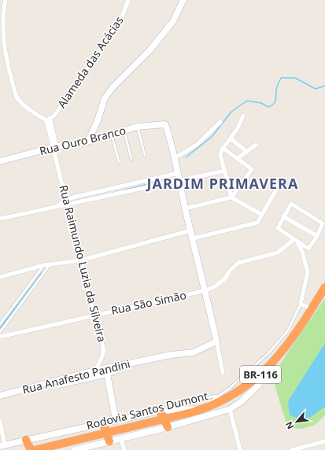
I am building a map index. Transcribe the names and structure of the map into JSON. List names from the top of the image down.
{
  "streets": {
    "highway": ["BR-116", "Rodovia Santos Dumont"],
    "street": [
      "Alameda das Acácias",
      "Rua Ouro Branco",
      "Rua Raimundo Luzia da Silveira",
      "Rua São Simão",
      "Rua Anafesto Pandini"
    ]
  },
  "crossings": [
    ["Alameda das Acácias", "Rua Raimundo Luzia da Silveira"],
    ["Rua Ouro Branco", "Rua Raimundo Luzia da Silveira"],
    ["Rua Raimundo Luzia da Silveira", "Rua São Simão"],
    ["Rua Raimundo Luzia da Silveira", "Rua Anafesto Pandini"]
  ],
  "districts": ["JARDIM PRIMAVERA"],
  "north": "bottom left"
}
